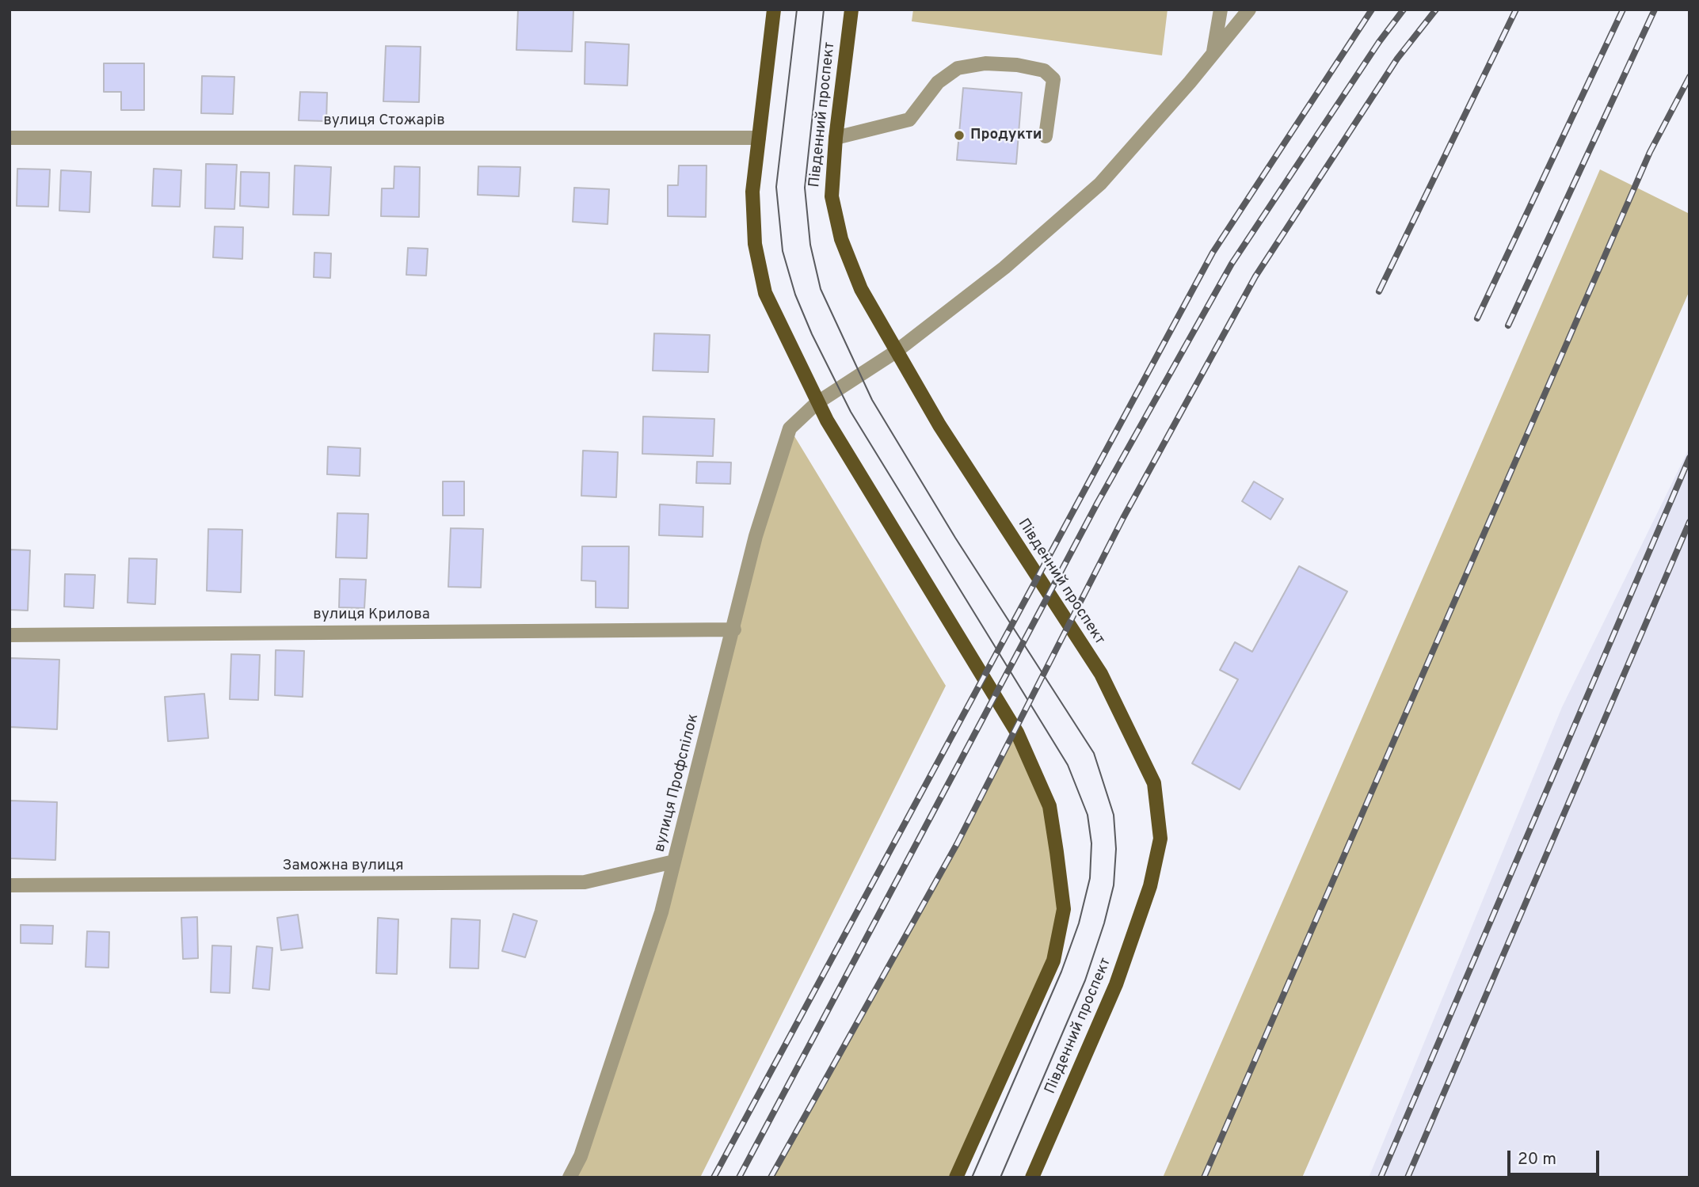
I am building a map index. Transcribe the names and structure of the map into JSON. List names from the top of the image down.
{
  "streets": {
    "main road": ["Південний проспект"],
    "street": [
      "вулиця Стожарів",
      "вулиця Крилова",
      "вулиця Профспілок",
      "Заможна вулиця"
    ]
  },
  "crossings": [
    ["Південний проспект", "вулиця Профспілок"],
    ["вулиця Крилова", "вулиця Профспілок"],
    ["вулиця Профспілок", "Заможна вулиця"]
  ],
  "places": ["Продукти"],
  "scale_bar": "20 m"
}
